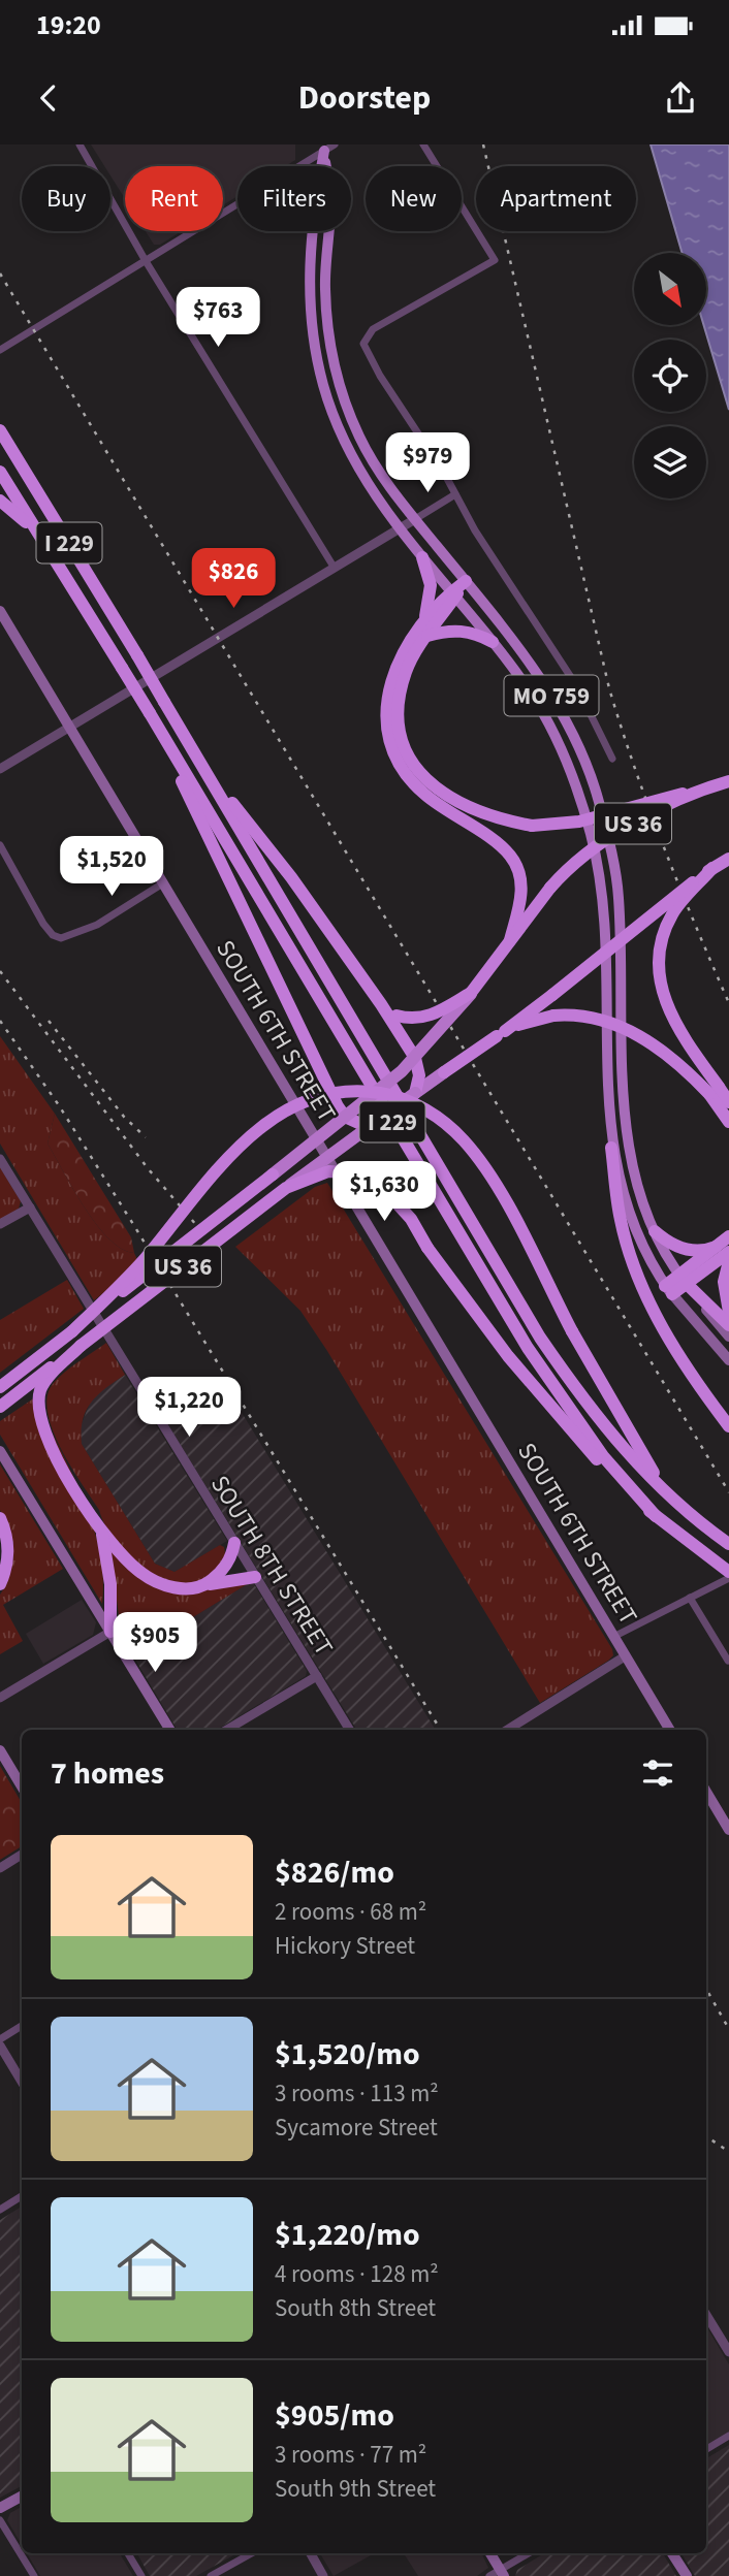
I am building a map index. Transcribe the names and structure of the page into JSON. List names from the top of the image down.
{
  "streets": {
    "highway": ["I 229", "US 36"],
    "main road": ["MO 759", "SOUTH 6TH STREET"],
    "street": ["SOUTH 8TH STREET"]
  },
  "north": "bottom right",
  "page": {
    "status": "19:20",
    "header": "Doorstep",
    "chip": [
      "Buy",
      "Rent",
      "Filters",
      "New",
      "Apartment"
    ],
    "price": [
      "$763",
      "$979",
      "$826",
      "$1,520",
      "$1,630",
      "$1,220",
      "$905"
    ],
    "heading": "7 homes",
    "list": [
      {
        "name": "$826/mo",
        "note": "2 rooms · 68 m² · Hickory Street"
      },
      {
        "name": "$1,520/mo",
        "note": "3 rooms · 113 m² · Sycamore Street"
      },
      {
        "name": "$1,220/mo",
        "note": "4 rooms · 128 m² · South 8th Street"
      },
      {
        "name": "$905/mo",
        "note": "3 rooms · 77 m² · South 9th Street"
      }
    ]
  }
}
